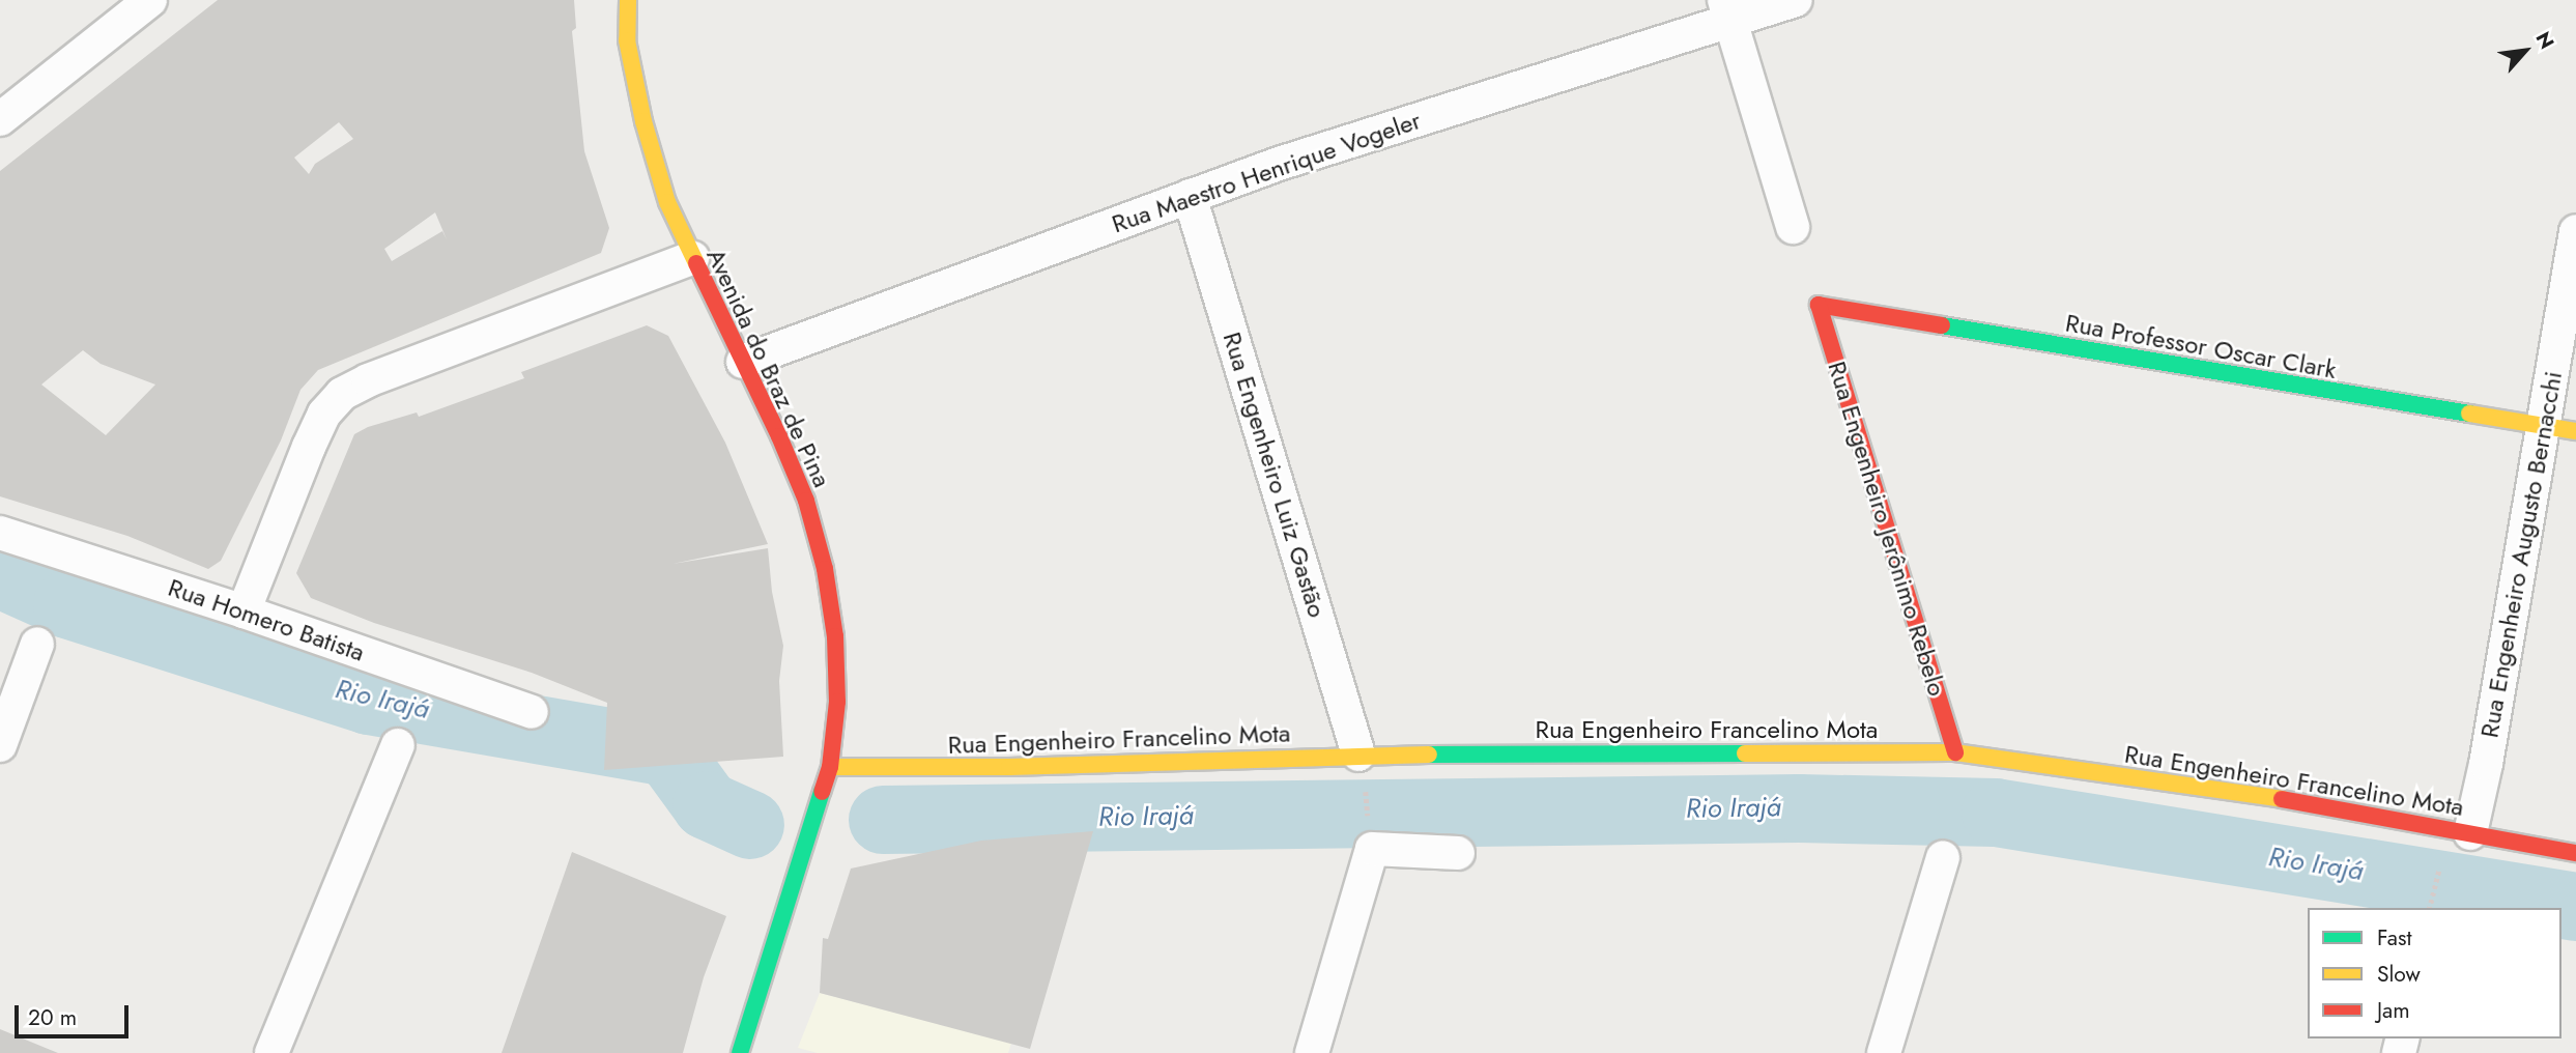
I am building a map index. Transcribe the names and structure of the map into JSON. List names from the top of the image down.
{
  "streets": {
    "street": [
      "Rua Maestro Henrique Vogeler",
      "Rua Professor Oscar Clark",
      "Avenida do Braz de Pina",
      "Rua Engenheiro Luiz Gastão",
      "Rua Engenheiro Jerônimo Rebelo",
      "Rua Engenheiro Augusto Bernacchi",
      "Rua Homero Batista",
      "Rua Engenheiro Francelino Mota"
    ]
  },
  "crossings": [
    ["Rua Maestro Henrique Vogeler", "Avenida do Braz de Pina"],
    ["Rua Maestro Henrique Vogeler", "Rua Engenheiro Luiz Gastão"],
    ["Rua Professor Oscar Clark", "Rua Engenheiro Jerônimo Rebelo"],
    ["Rua Professor Oscar Clark", "Rua Engenheiro Augusto Bernacchi"],
    ["Avenida do Braz de Pina", "Rua Engenheiro Francelino Mota"],
    ["Rua Engenheiro Luiz Gastão", "Rua Engenheiro Francelino Mota"],
    ["Rua Engenheiro Jerônimo Rebelo", "Rua Engenheiro Francelino Mota"],
    ["Rua Engenheiro Augusto Bernacchi", "Rua Engenheiro Francelino Mota"]
  ],
  "water": ["Rio Irajá"],
  "legend": ["Fast", "Slow", "Jam"],
  "scale_bar": "20 m",
  "north": "top right"
}
